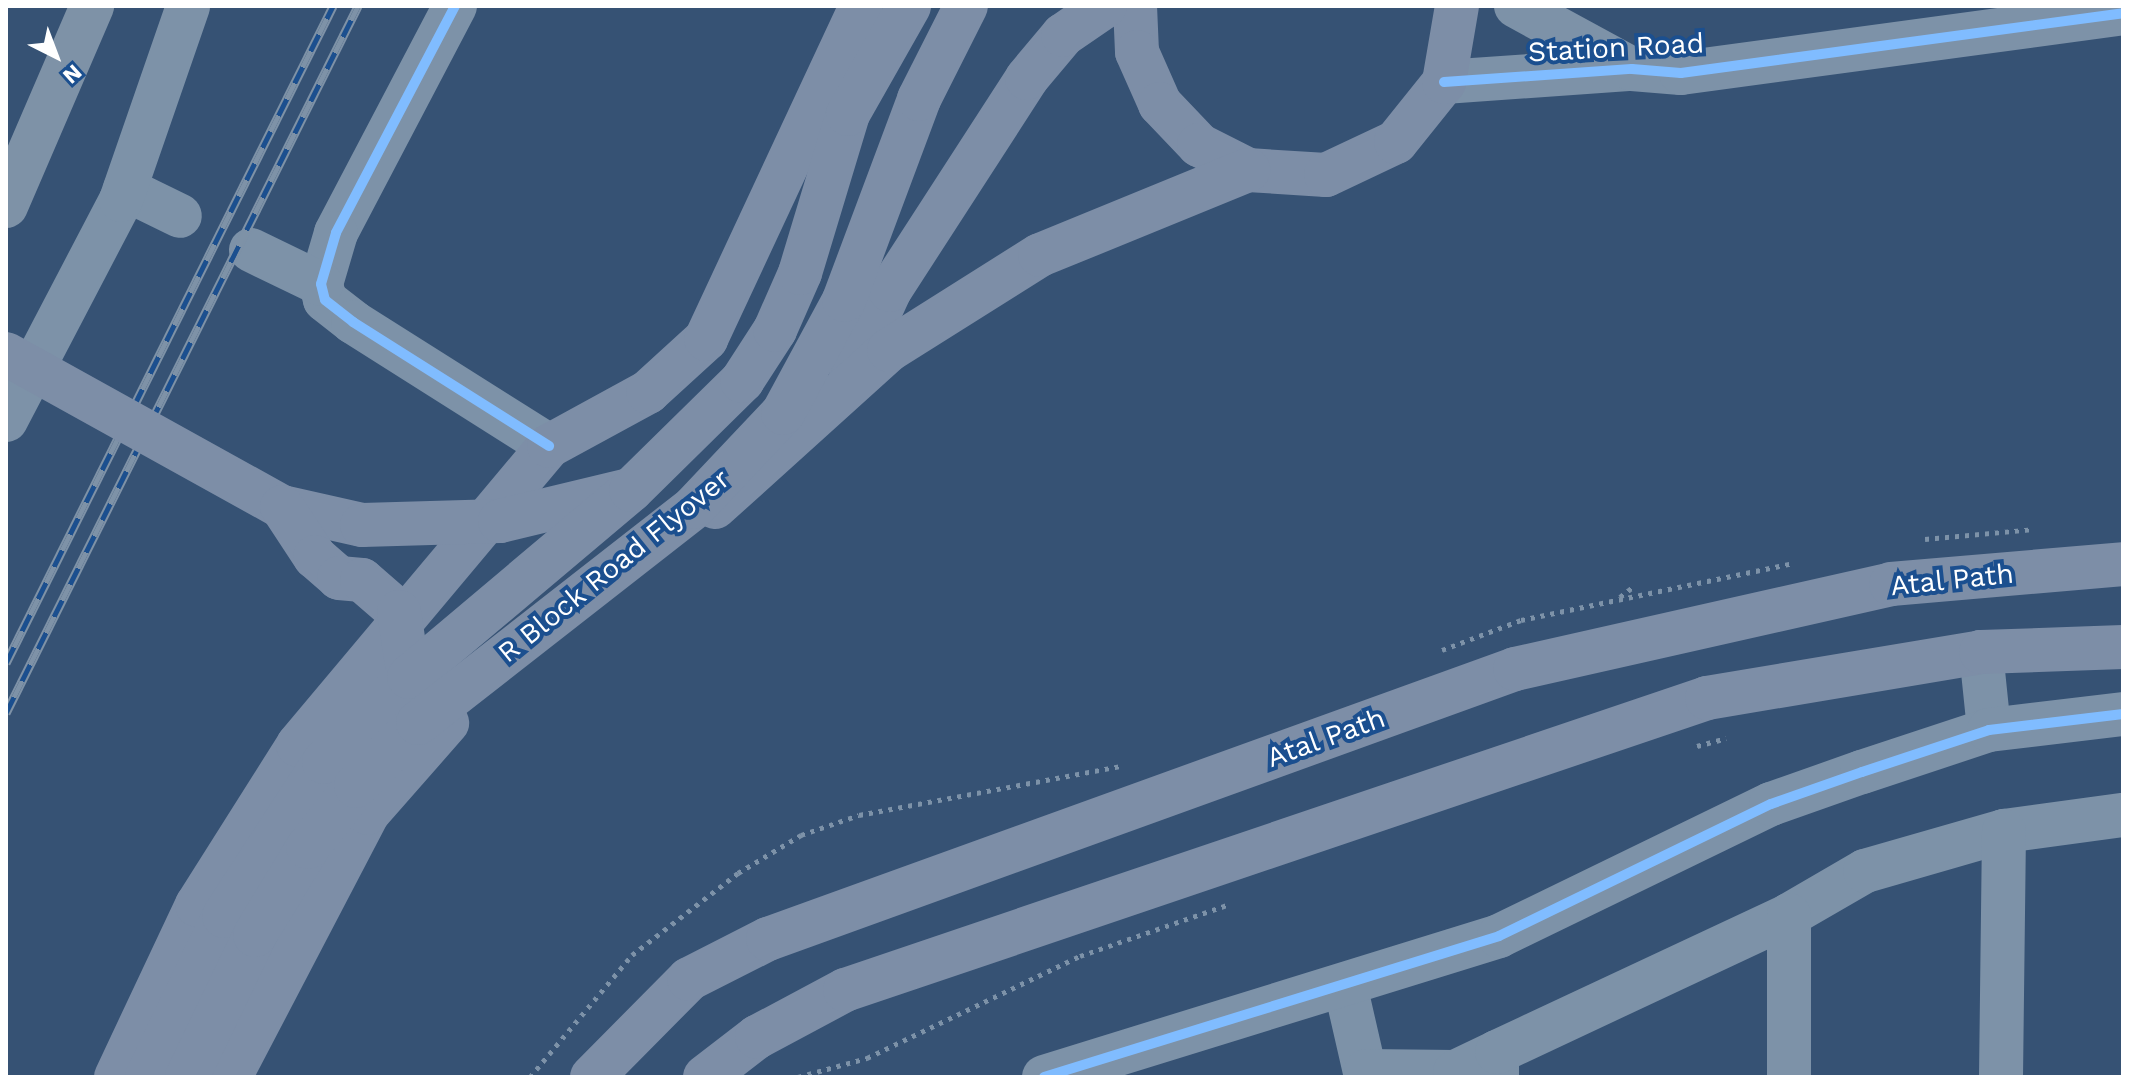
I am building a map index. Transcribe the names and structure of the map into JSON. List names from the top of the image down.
{
  "streets": {
    "main road": ["R Block Road Flyover", "Atal Path"],
    "street": ["Station Road"]
  },
  "north": "bottom right"
}
